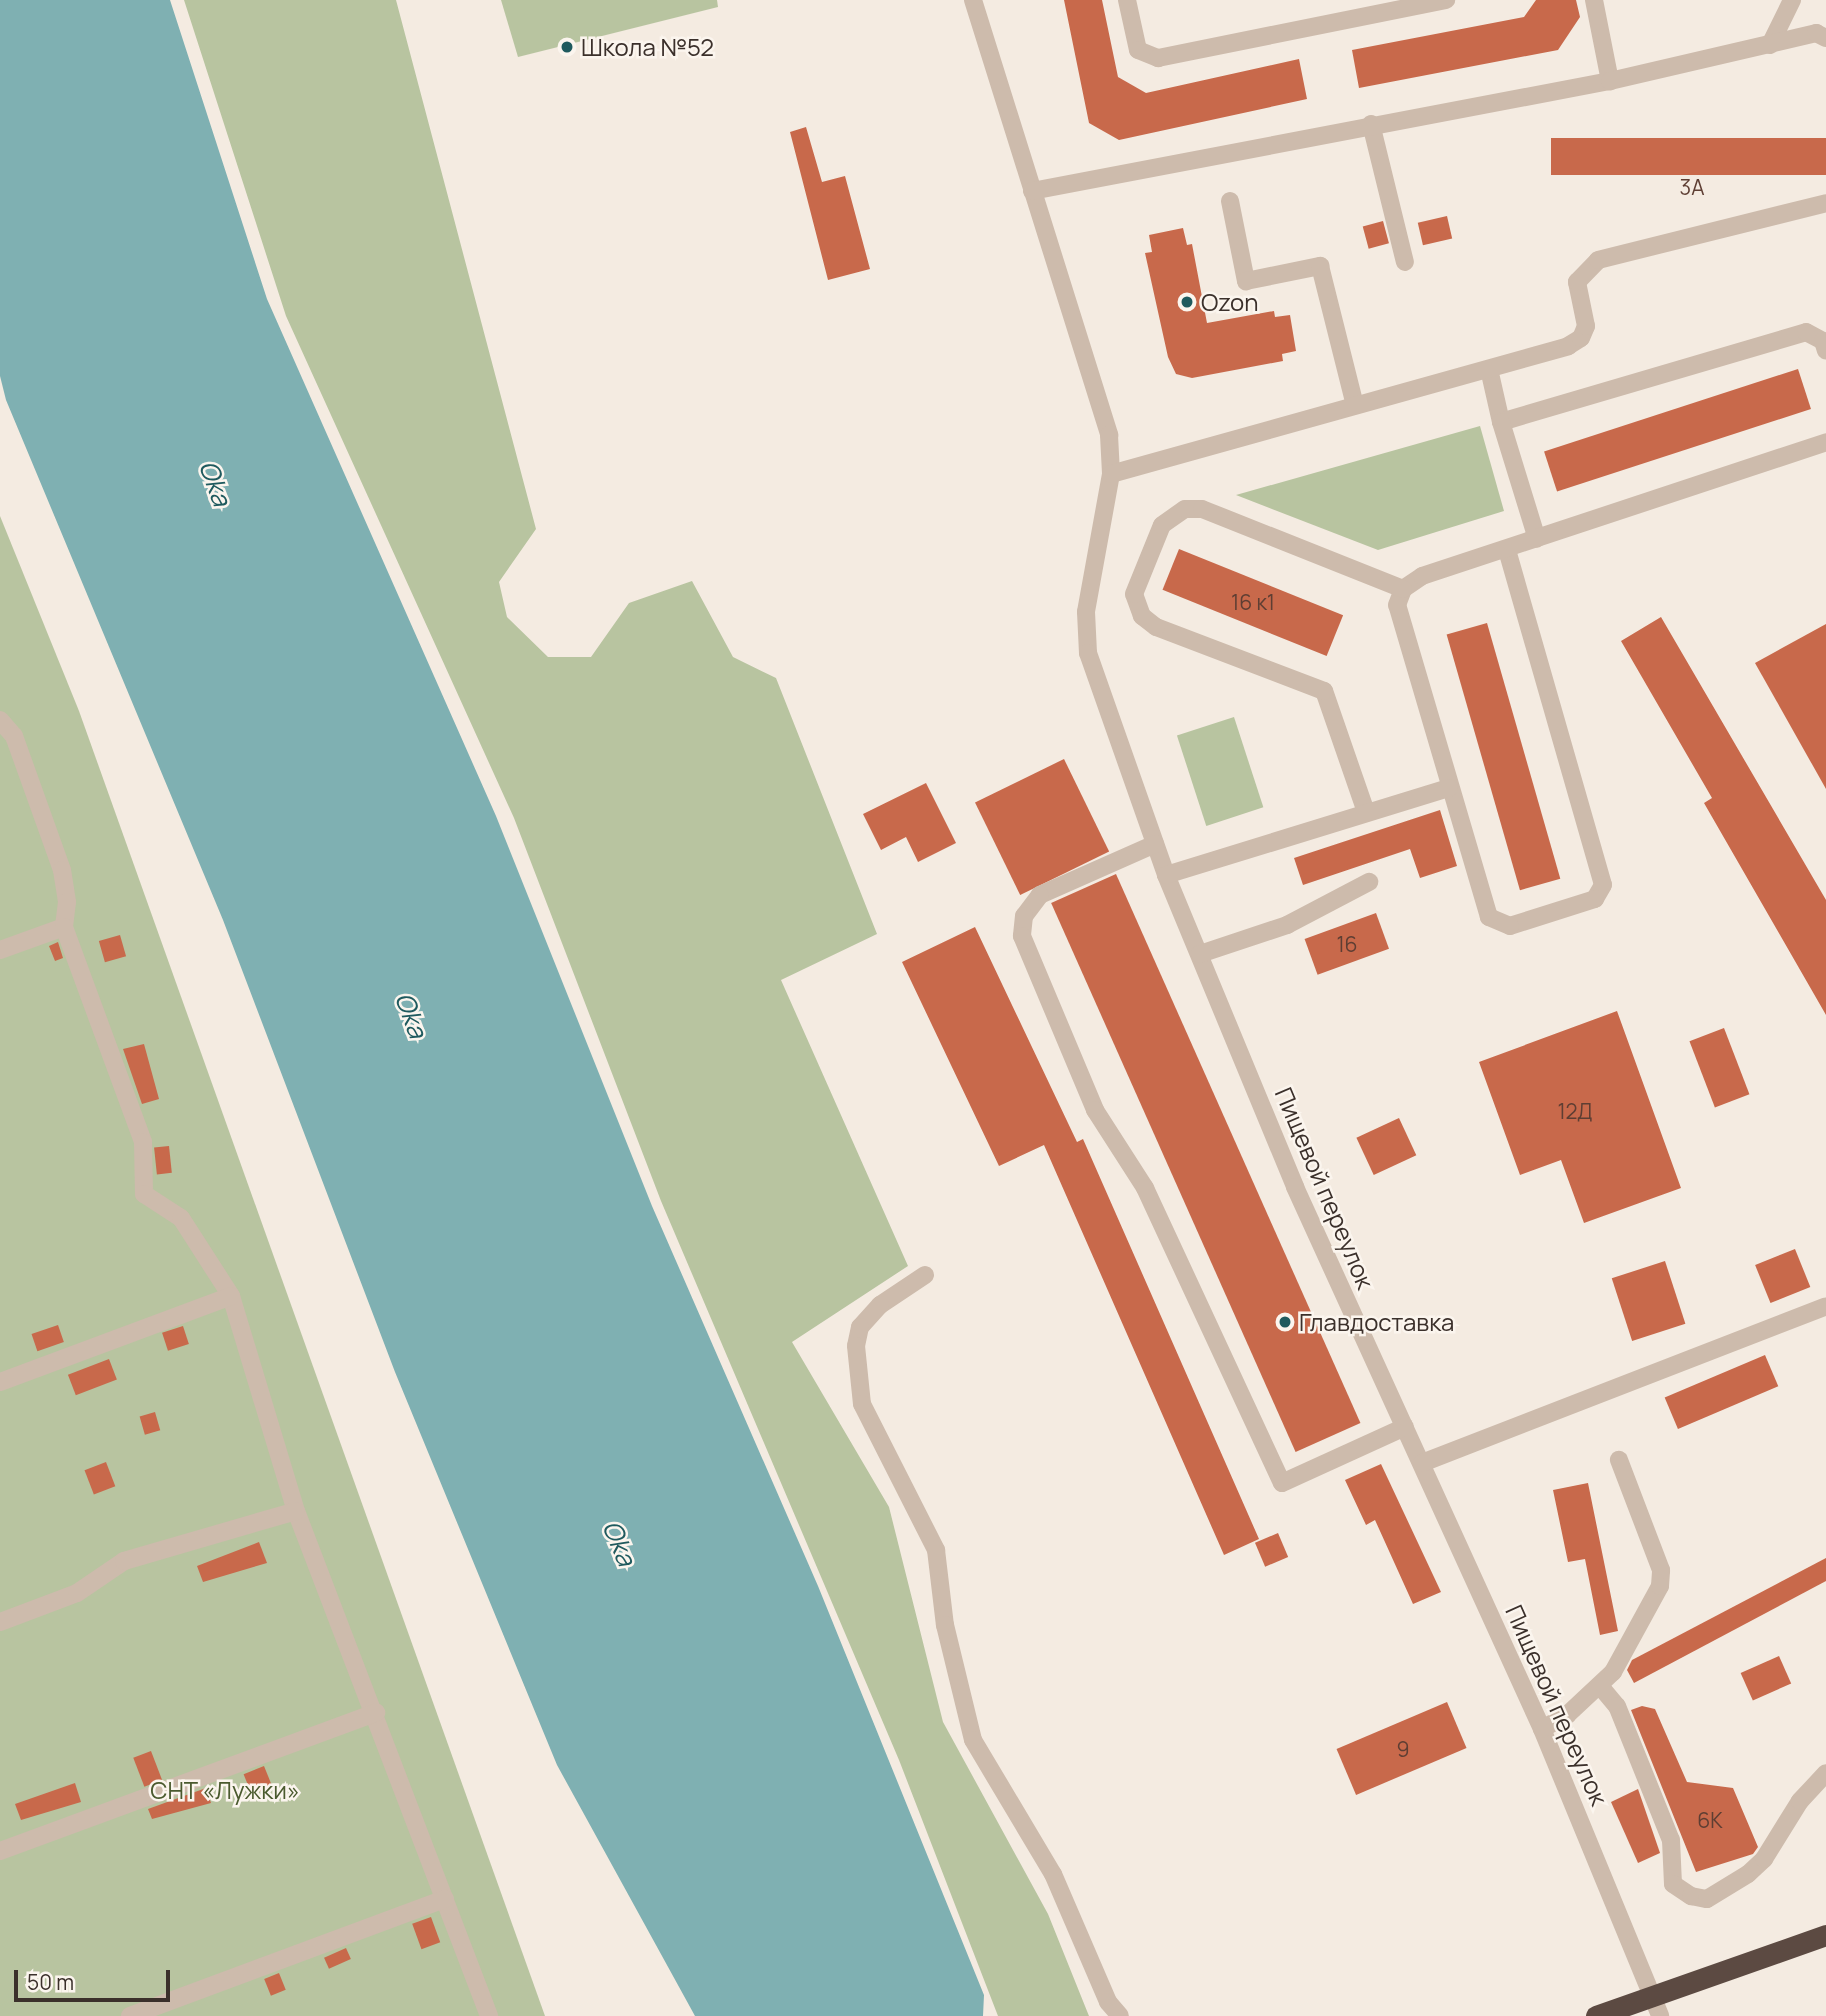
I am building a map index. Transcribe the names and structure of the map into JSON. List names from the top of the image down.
{
  "streets": {
    "street": ["Пищевой переулок"]
  },
  "water": ["Oka"],
  "parks": ["СНТ «Лужки»"],
  "places": ["Школа №52", "Ozon", "Главдоставка"],
  "house_numbers": [
    "3А",
    "16 к1",
    "16",
    "12Д",
    "9",
    "6К"
  ],
  "scale_bar": "50 m"
}
